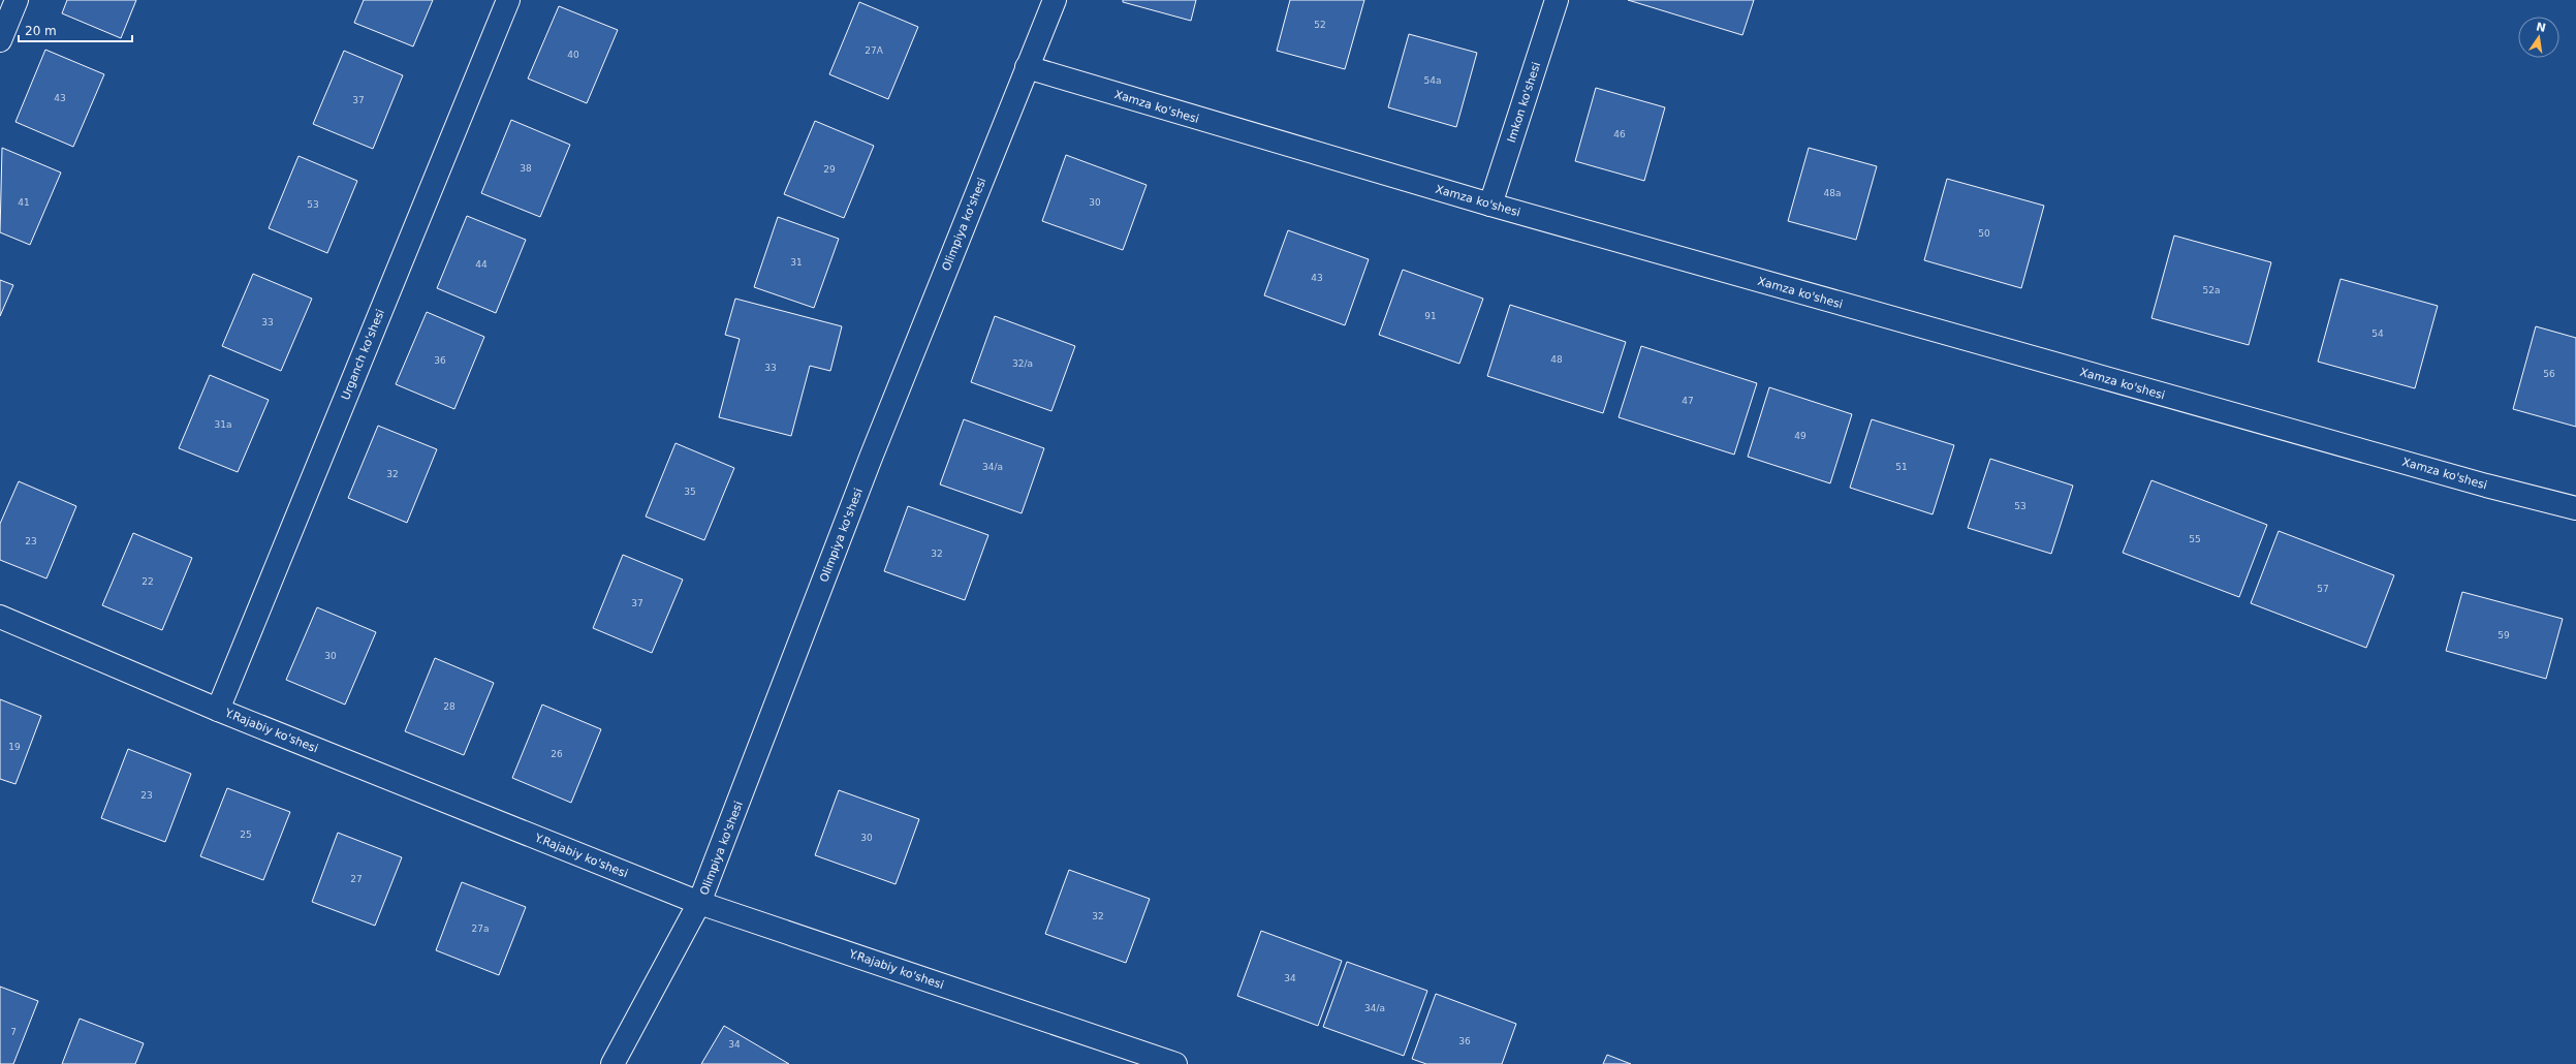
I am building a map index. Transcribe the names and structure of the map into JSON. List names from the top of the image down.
{
  "streets": {
    "street": [
      "Imkon ko'shesi",
      "Xamza ko'shesi",
      "Olimpiya ko'shesi",
      "Urganch ko'shesi",
      "Y.Rajabiy ko'shesi"
    ]
  },
  "crossings": [
    ["Imkon ko'shesi", "Xamza ko'shesi"],
    ["Xamza ko'shesi", "Olimpiya ko'shesi"],
    ["Olimpiya ko'shesi", "Y.Rajabiy ko'shesi"],
    ["Urganch ko'shesi", "Y.Rajabiy ko'shesi"]
  ],
  "house_numbers": [
    "52",
    "27A",
    "40",
    "54a",
    "43",
    "37",
    "46",
    "38",
    "29",
    "48a",
    "41",
    "30",
    "53",
    "50",
    "31",
    "44",
    "43",
    "52a",
    "91",
    "33",
    "54",
    "48",
    "36",
    "32/a",
    "33",
    "56",
    "47",
    "31a",
    "49",
    "34/a",
    "51",
    "32",
    "35",
    "53",
    "55",
    "23",
    "32",
    "22",
    "57",
    "37",
    "59",
    "30",
    "28",
    "19",
    "26",
    "23",
    "25",
    "30",
    "27",
    "32",
    "27a",
    "34",
    "34/a",
    "7",
    "36",
    "34"
  ],
  "scale_bar": "20 m",
  "north": "top"
}
